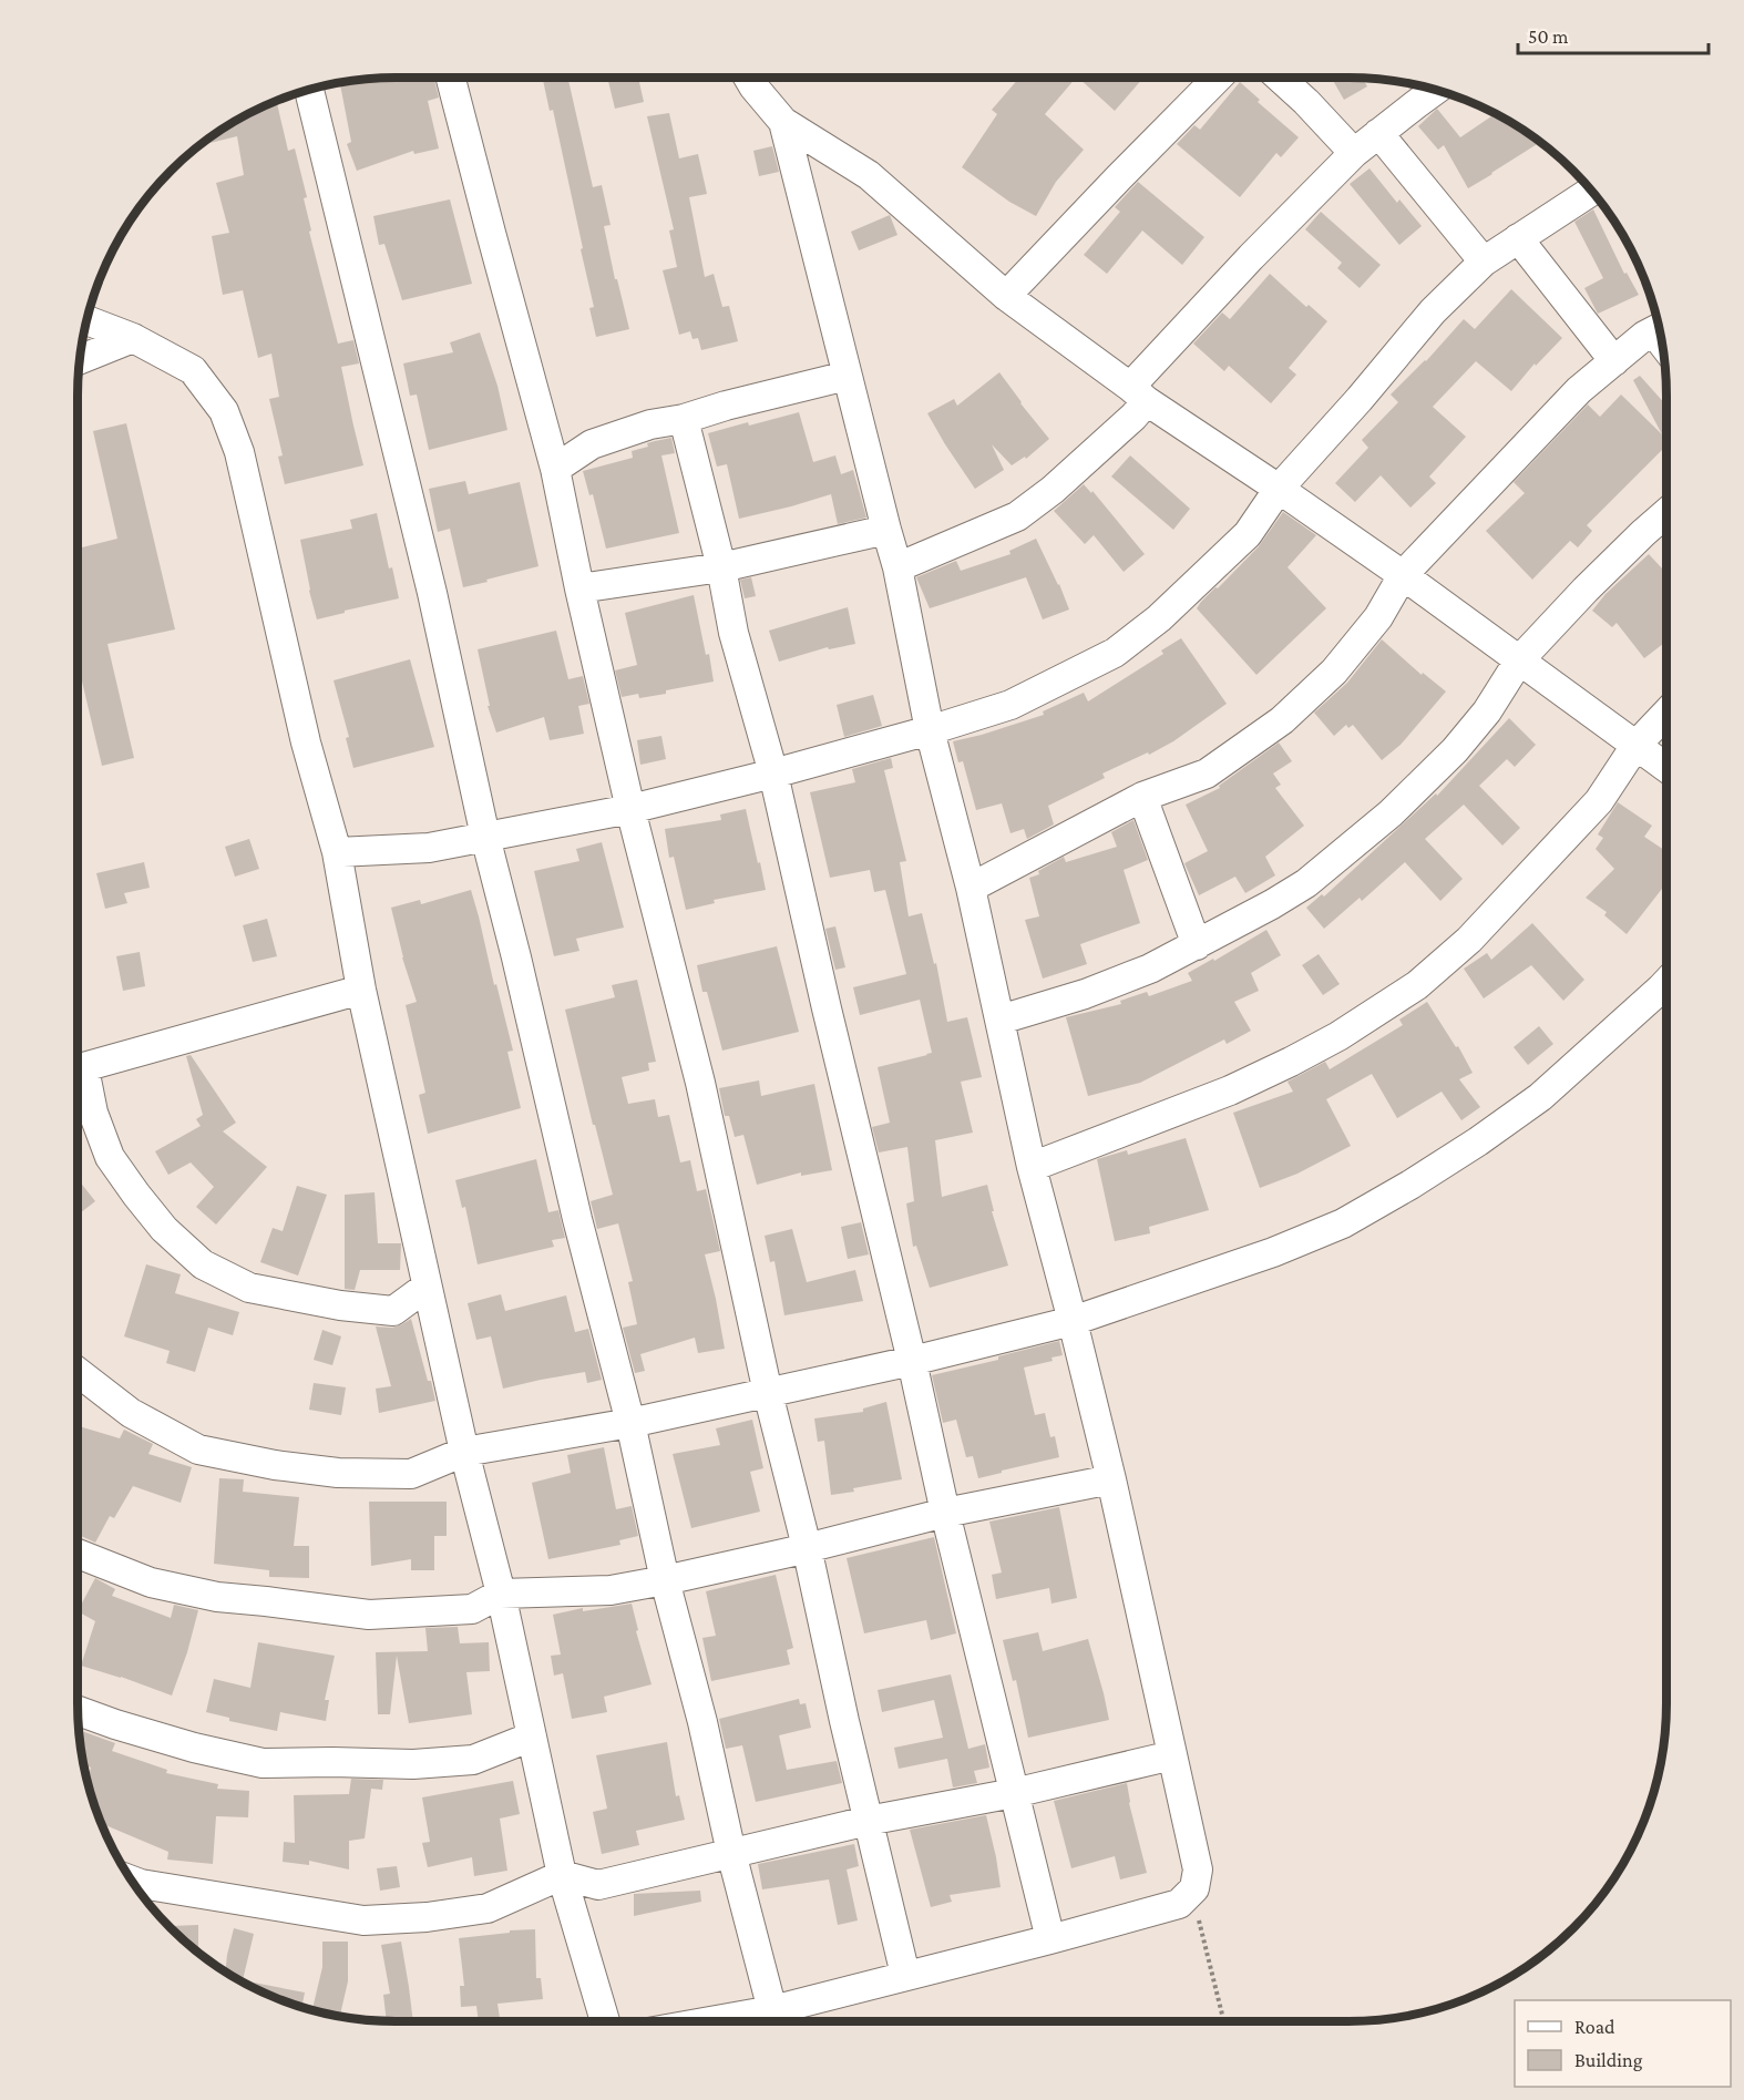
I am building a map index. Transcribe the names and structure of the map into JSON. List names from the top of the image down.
{
  "legend": ["Road", "Building"],
  "scale_bar": "50 m"
}
